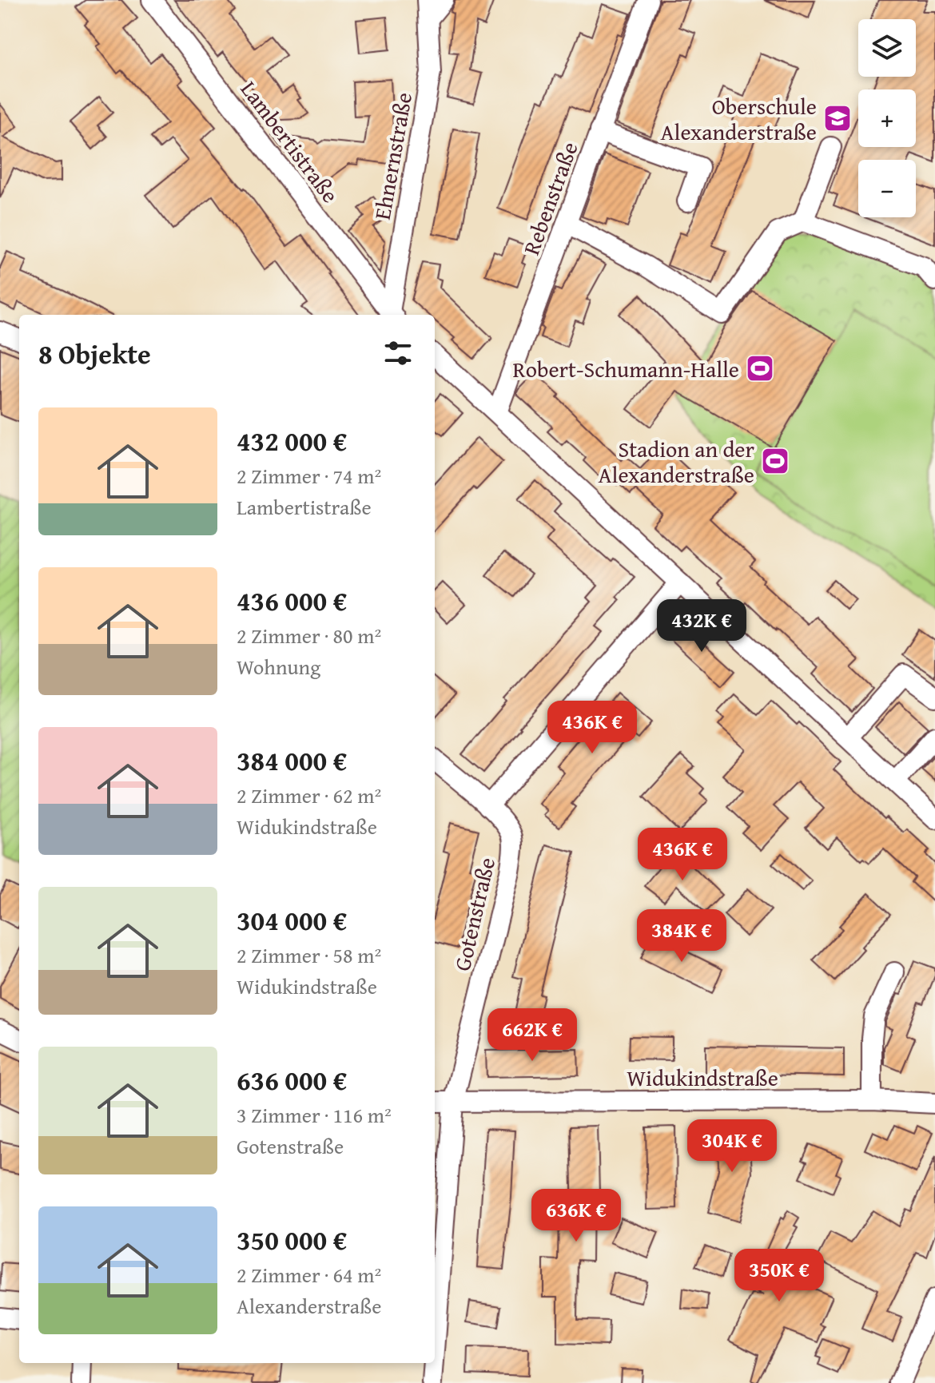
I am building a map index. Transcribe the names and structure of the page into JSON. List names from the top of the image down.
{
  "streets": {
    "street": [
      "Lambertistraße",
      "Ehnernstraße",
      "Rebenstraße",
      "Gotenstraße",
      "Widukindstraße"
    ]
  },
  "crossings": [
    ["Lambertistraße", "Ehnernstraße"],
    ["Gotenstraße", "Widukindstraße"]
  ],
  "places": {
    "school or university": ["Oberschule Alexanderstraße"],
    "sports": ["Robert-Schumann-Halle", "Stadion an der Alexanderstraße"]
  },
  "page": {
    "map_buttons": ["+", "−"],
    "heading": "8 Objekte",
    "list": [
      {
        "name": "432 000 €",
        "note": "2 Zimmer · 74 m² · Lambertistraße"
      },
      {
        "name": "436 000 €",
        "note": "2 Zimmer · 80 m² · Wohnung"
      },
      {
        "name": "384 000 €",
        "note": "2 Zimmer · 62 m² · Widukindstraße"
      },
      {
        "name": "304 000 €",
        "note": "2 Zimmer · 58 m² · Widukindstraße"
      },
      {
        "name": "636 000 €",
        "note": "3 Zimmer · 116 m² · Gotenstraße"
      },
      {
        "name": "350 000 €",
        "note": "2 Zimmer · 64 m² · Alexanderstraße"
      }
    ],
    "price": [
      "432K €",
      "436K €",
      "436K €",
      "384K €",
      "662K €",
      "304K €",
      "636K €",
      "350K €"
    ]
  }
}
